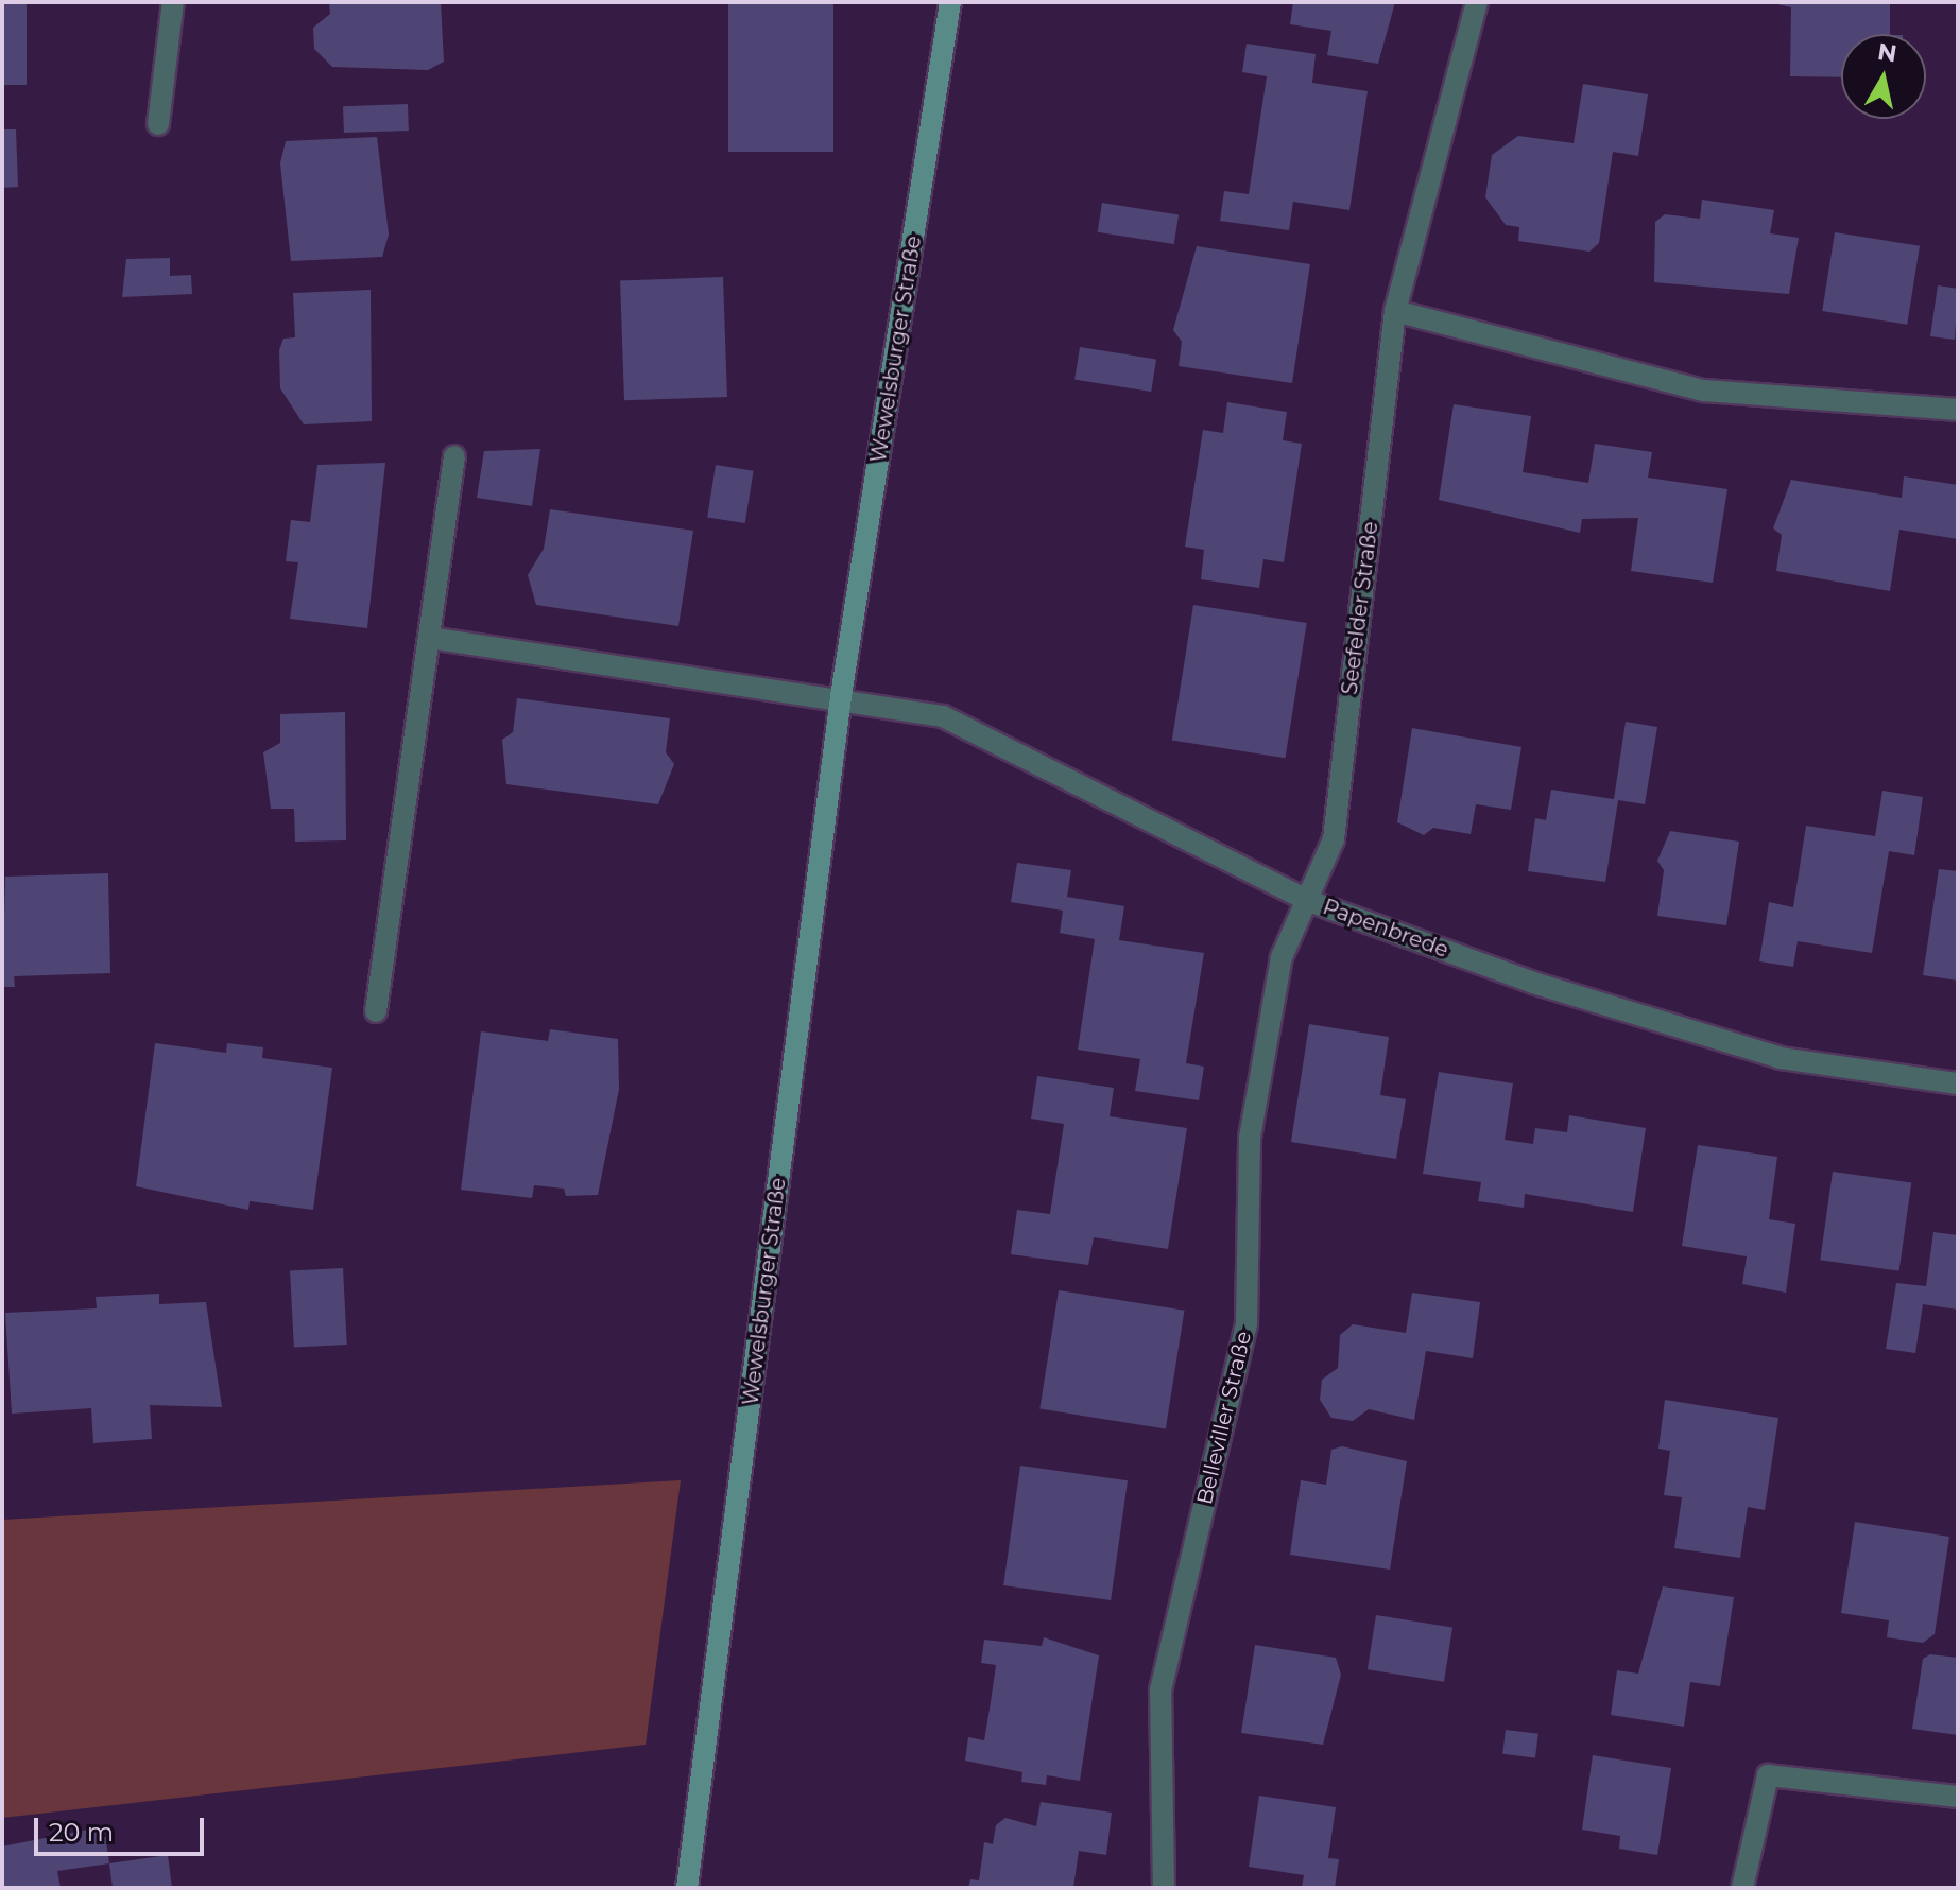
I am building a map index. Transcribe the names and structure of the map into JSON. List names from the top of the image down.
{
  "streets": {
    "main road": ["Wewelsburger Straße"],
    "street": ["Seefelder Straße", "Papenbrede", "Belleviller Straße"]
  },
  "crossings": [
    ["Wewelsburger Straße", "Papenbrede"],
    ["Seefelder Straße", "Papenbrede"],
    ["Seefelder Straße", "Belleviller Straße"],
    ["Papenbrede", "Belleviller Straße"]
  ],
  "scale_bar": "20 m",
  "north": "top"
}
